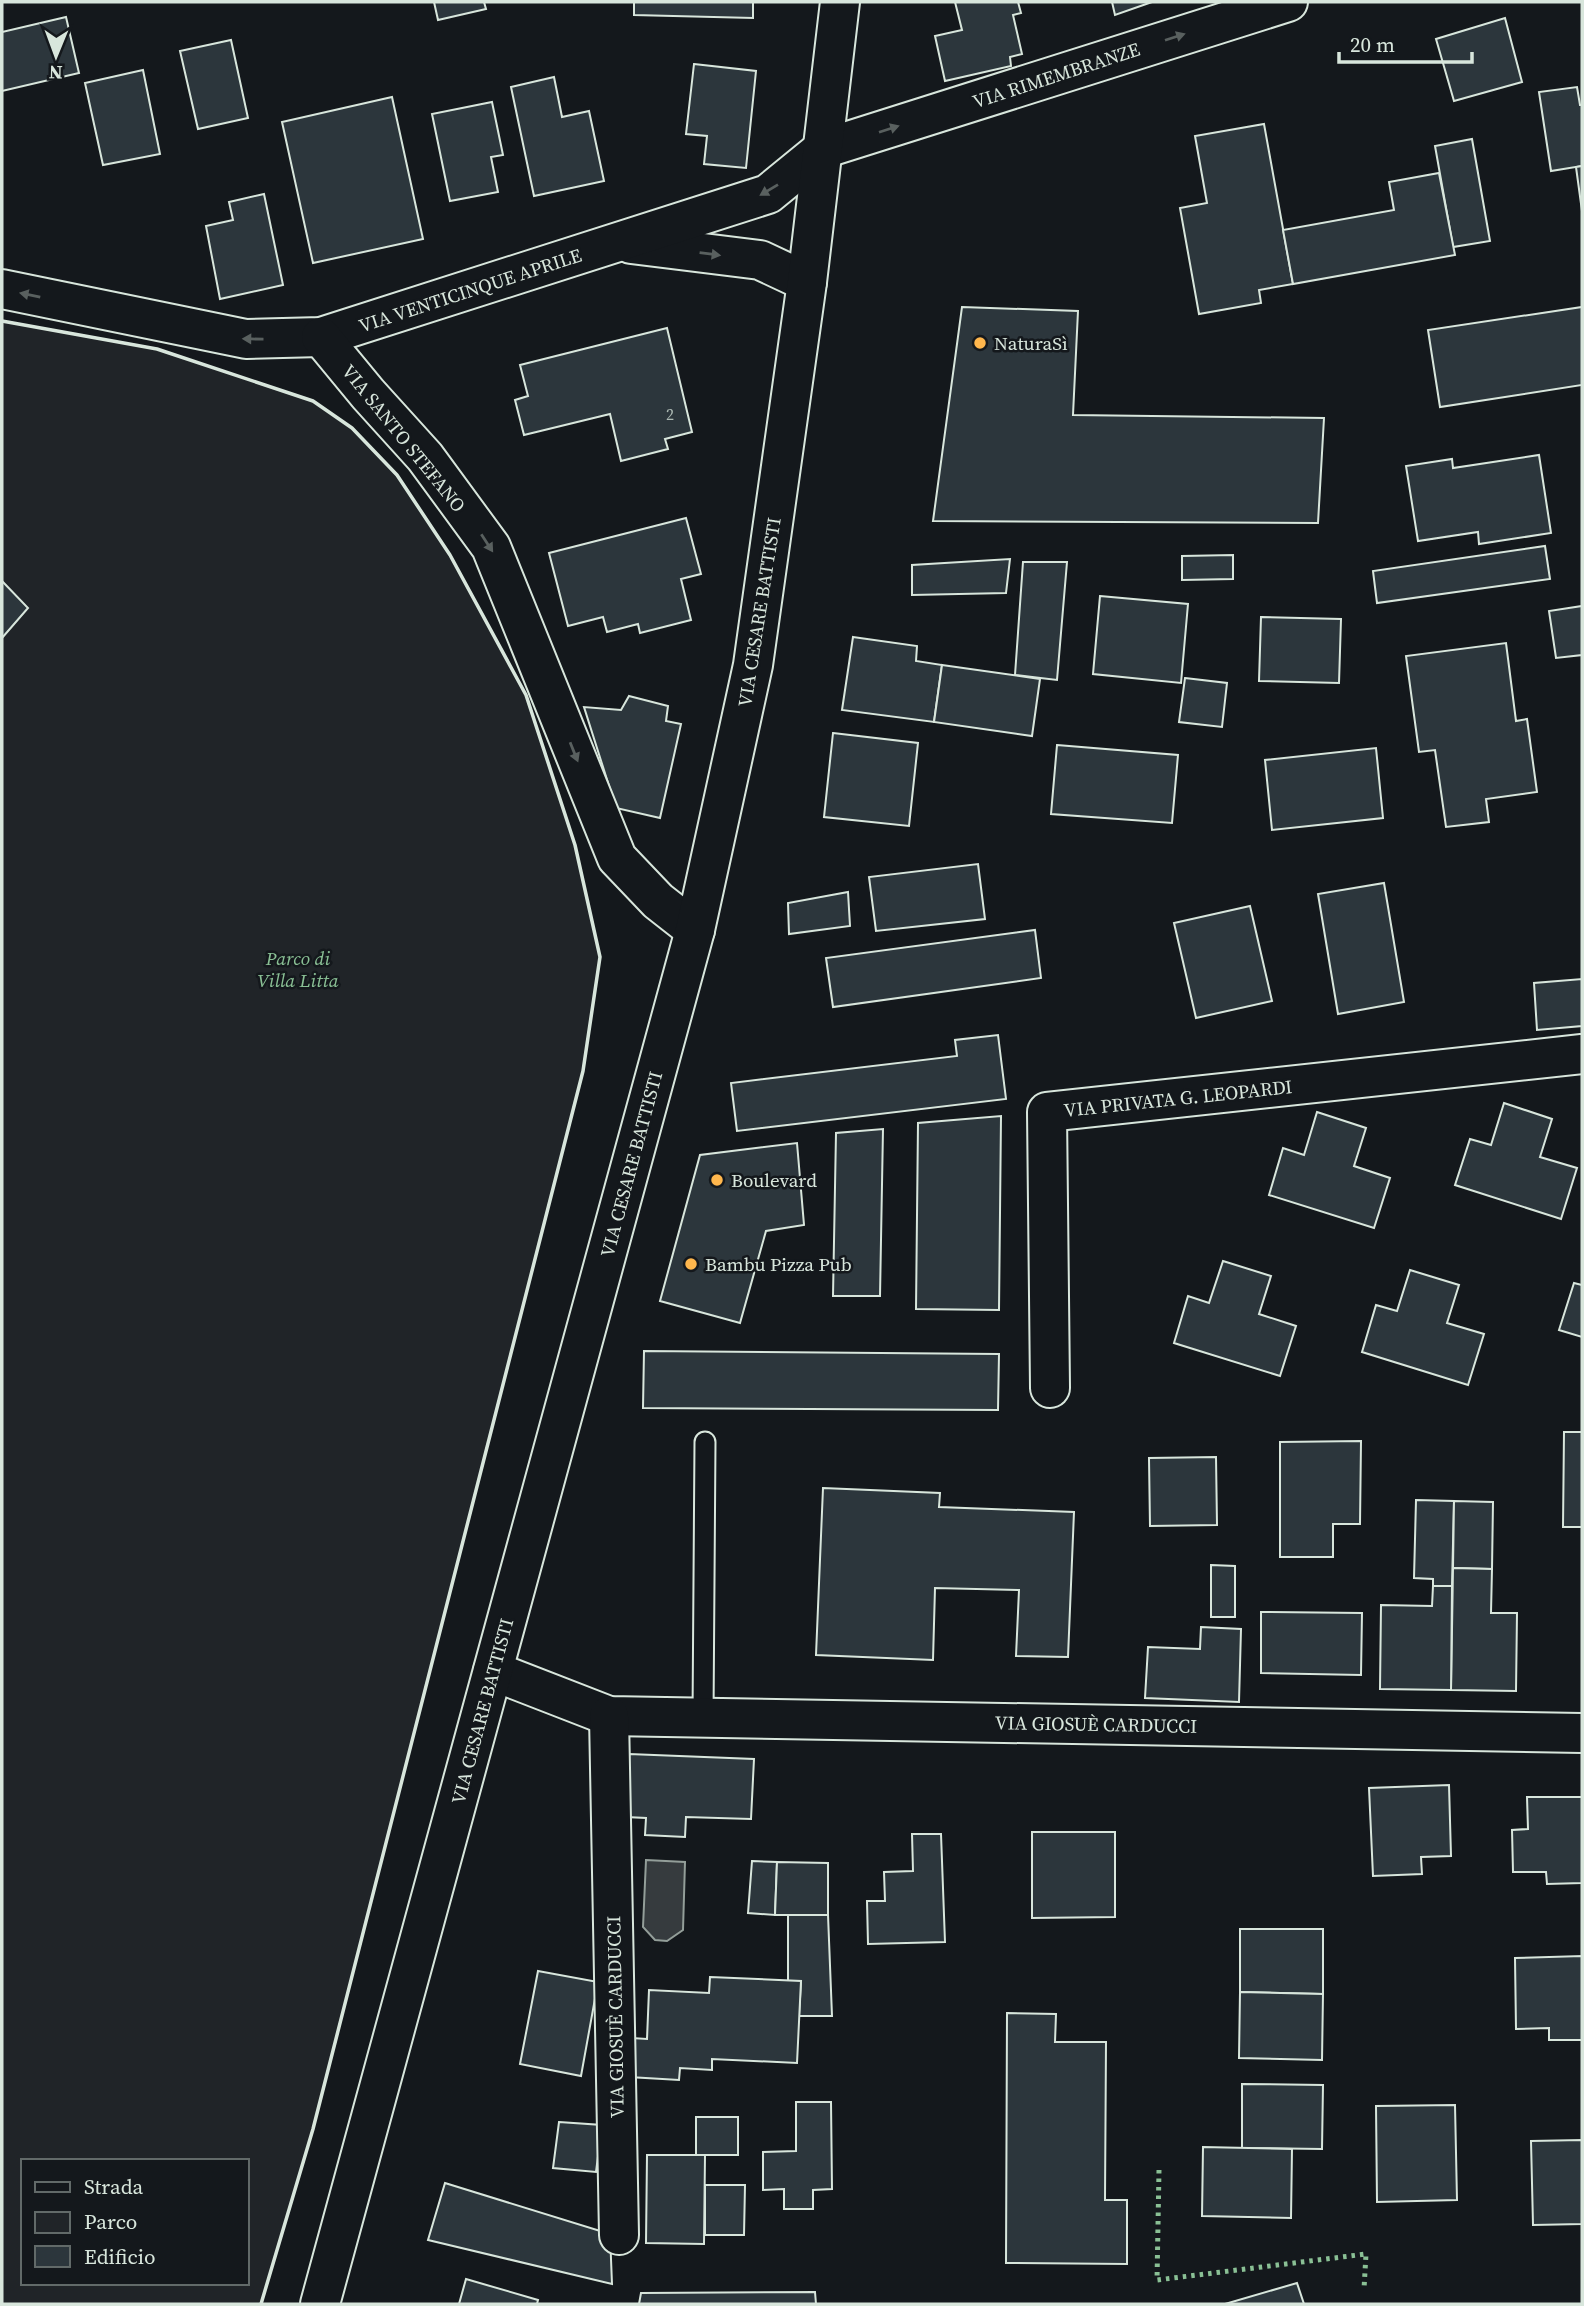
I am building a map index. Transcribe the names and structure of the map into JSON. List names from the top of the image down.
{
  "streets": {
    "street": [
      "VIA RIMEMBRANZE",
      "VIA VENTICINQUE APRILE",
      "VIA SANTO STEFANO",
      "VIA CESARE BATTISTI",
      "VIA PRIVATA G. LEOPARDI",
      "VIA GIOSUÈ CARDUCCI"
    ]
  },
  "crossings": [
    ["VIA RIMEMBRANZE", "VIA VENTICINQUE APRILE"],
    ["VIA RIMEMBRANZE", "VIA CESARE BATTISTI"],
    ["VIA VENTICINQUE APRILE", "VIA SANTO STEFANO"],
    ["VIA VENTICINQUE APRILE", "VIA CESARE BATTISTI"],
    ["VIA SANTO STEFANO", "VIA CESARE BATTISTI"],
    ["VIA CESARE BATTISTI", "VIA GIOSUÈ CARDUCCI"]
  ],
  "one_way": ["VIA RIMEMBRANZE", "VIA SANTO STEFANO"],
  "parks": ["Parco di Villa Litta"],
  "places": ["NaturaSì", "Boulevard", "Bambu Pizza Pub"],
  "house_numbers": ["2"],
  "legend": ["Strada", "Parco", "Edificio"],
  "scale_bar": "20 m",
  "north": "bottom"
}
